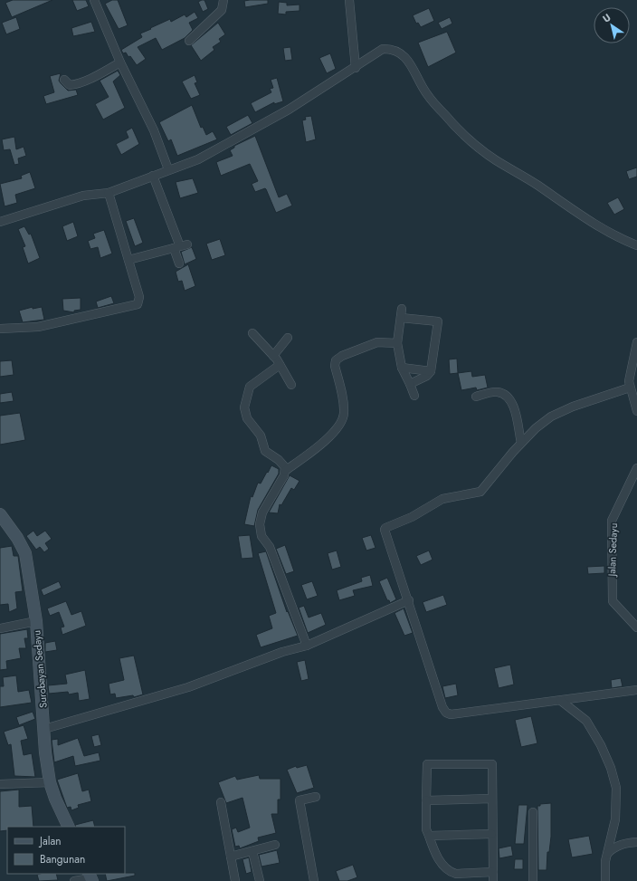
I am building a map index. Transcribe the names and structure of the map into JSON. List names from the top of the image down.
{
  "streets": {
    "main road": ["Surobayan Sedayu"],
    "street": ["Jalan Sedayu"]
  },
  "legend": ["Jalan", "Bangunan"],
  "north": "top left"
}
